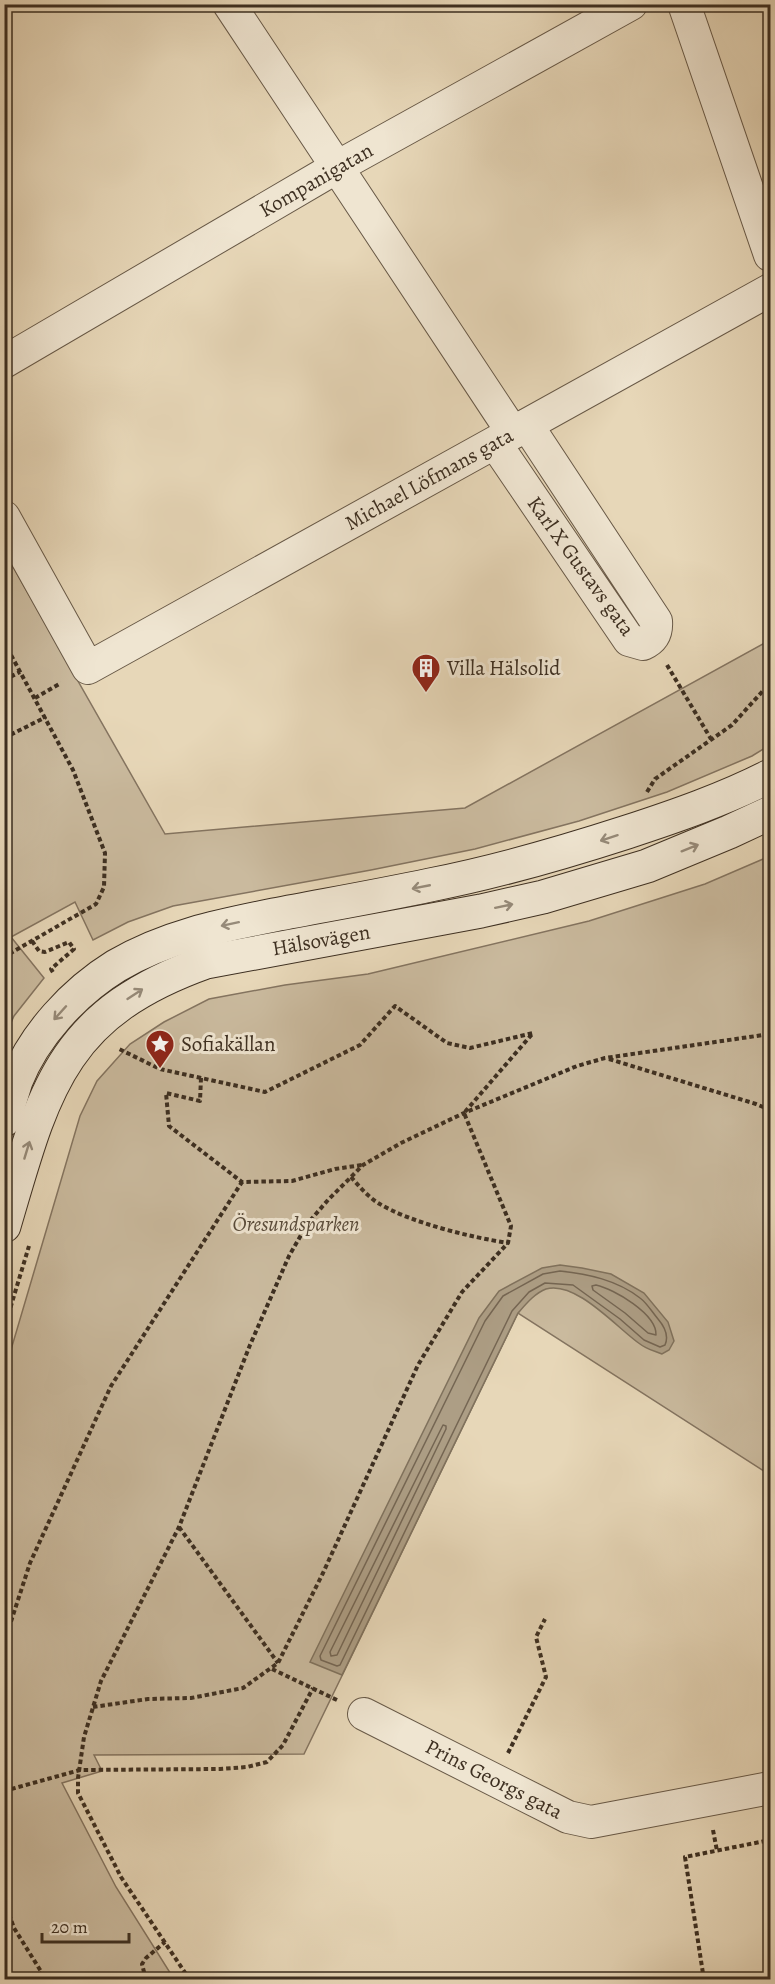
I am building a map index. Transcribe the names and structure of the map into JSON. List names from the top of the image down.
{
  "streets": {
    "main road": ["Hälsovägen"],
    "street": [
      "Kompanigatan",
      "Michael Löfmans gata",
      "Karl X Gustavs gata",
      "Prins Georgs gata"
    ]
  },
  "crossings": [
    ["Kompanigatan", "Karl X Gustavs gata"],
    ["Michael Löfmans gata", "Karl X Gustavs gata"]
  ],
  "parks": ["Öresundsparken"],
  "places": {
    "building": ["Villa Hälsolid"],
    "place": ["Sofiakällan"]
  },
  "scale_bar": "20 m"
}
